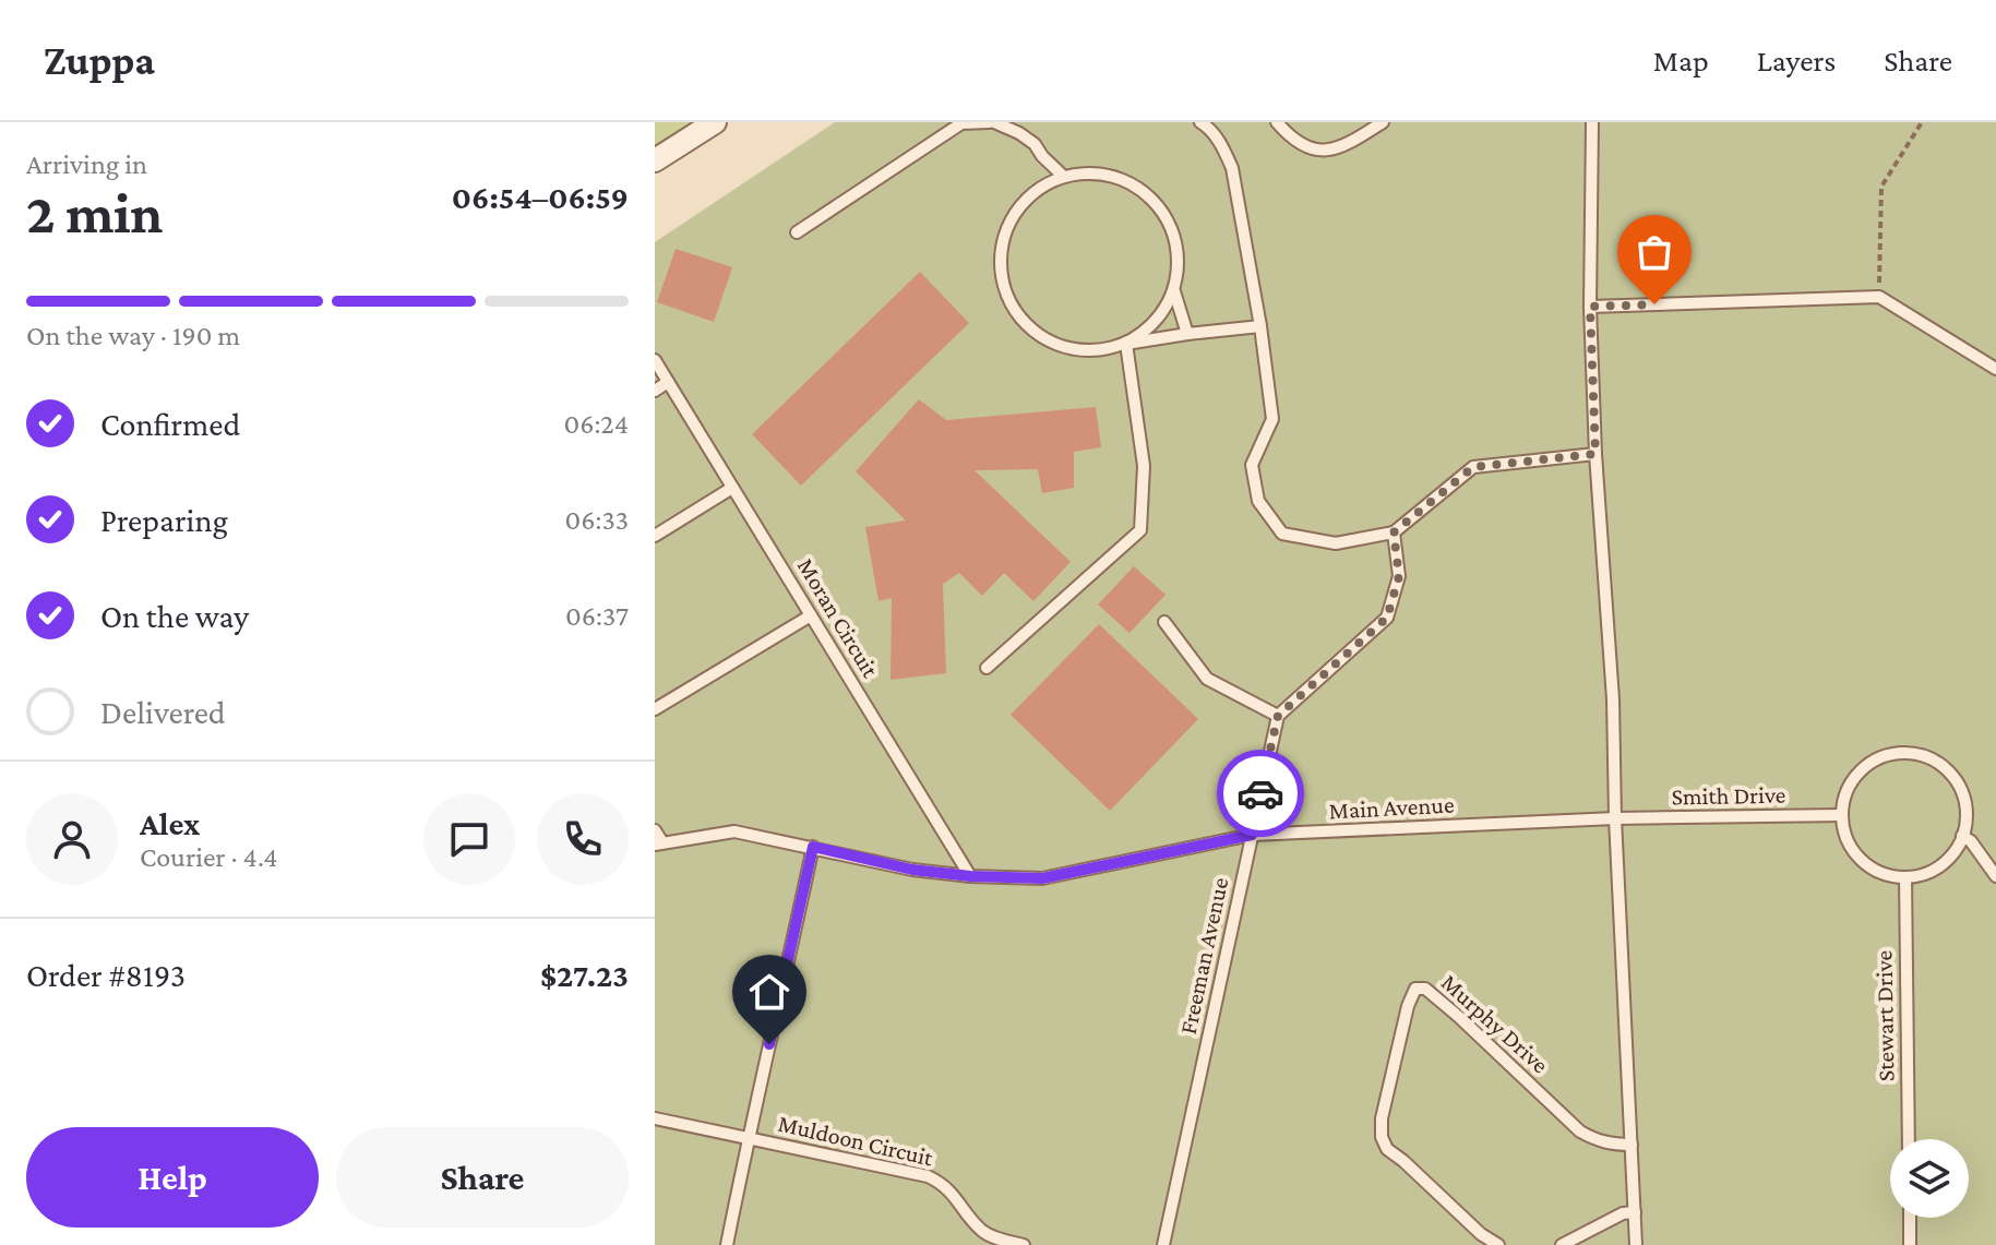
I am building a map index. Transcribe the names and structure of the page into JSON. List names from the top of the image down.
{
  "streets": {
    "lane": [
      "Moran Circuit",
      "Smith Drive",
      "Main Avenue",
      "Freeman Avenue",
      "Stewart Drive",
      "Murphy Drive",
      "Muldoon Circuit"
    ]
  },
  "crossings": [
    ["Moran Circuit", "Main Avenue"],
    ["Smith Drive", "Main Avenue"],
    ["Smith Drive", "Stewart Drive"],
    ["Main Avenue", "Freeman Avenue"]
  ],
  "page": {
    "header": "Zuppa",
    "nav": ["Map", "Layers", "Share"],
    "heading": ["2 min", "Arriving in", "06:54–06:59"],
    "panel": [
      "Alex",
      "Courier · 4.4",
      "Order #8193",
      "$27.23"
    ],
    "bar": "On the way · 190 m",
    "list": [
      ["Confirmed", "06:24"],
      ["Preparing", "06:33"],
      ["On the way", "06:37"],
      "Delivered"
    ],
    "buttons": ["Help", "Share"]
  }
}
